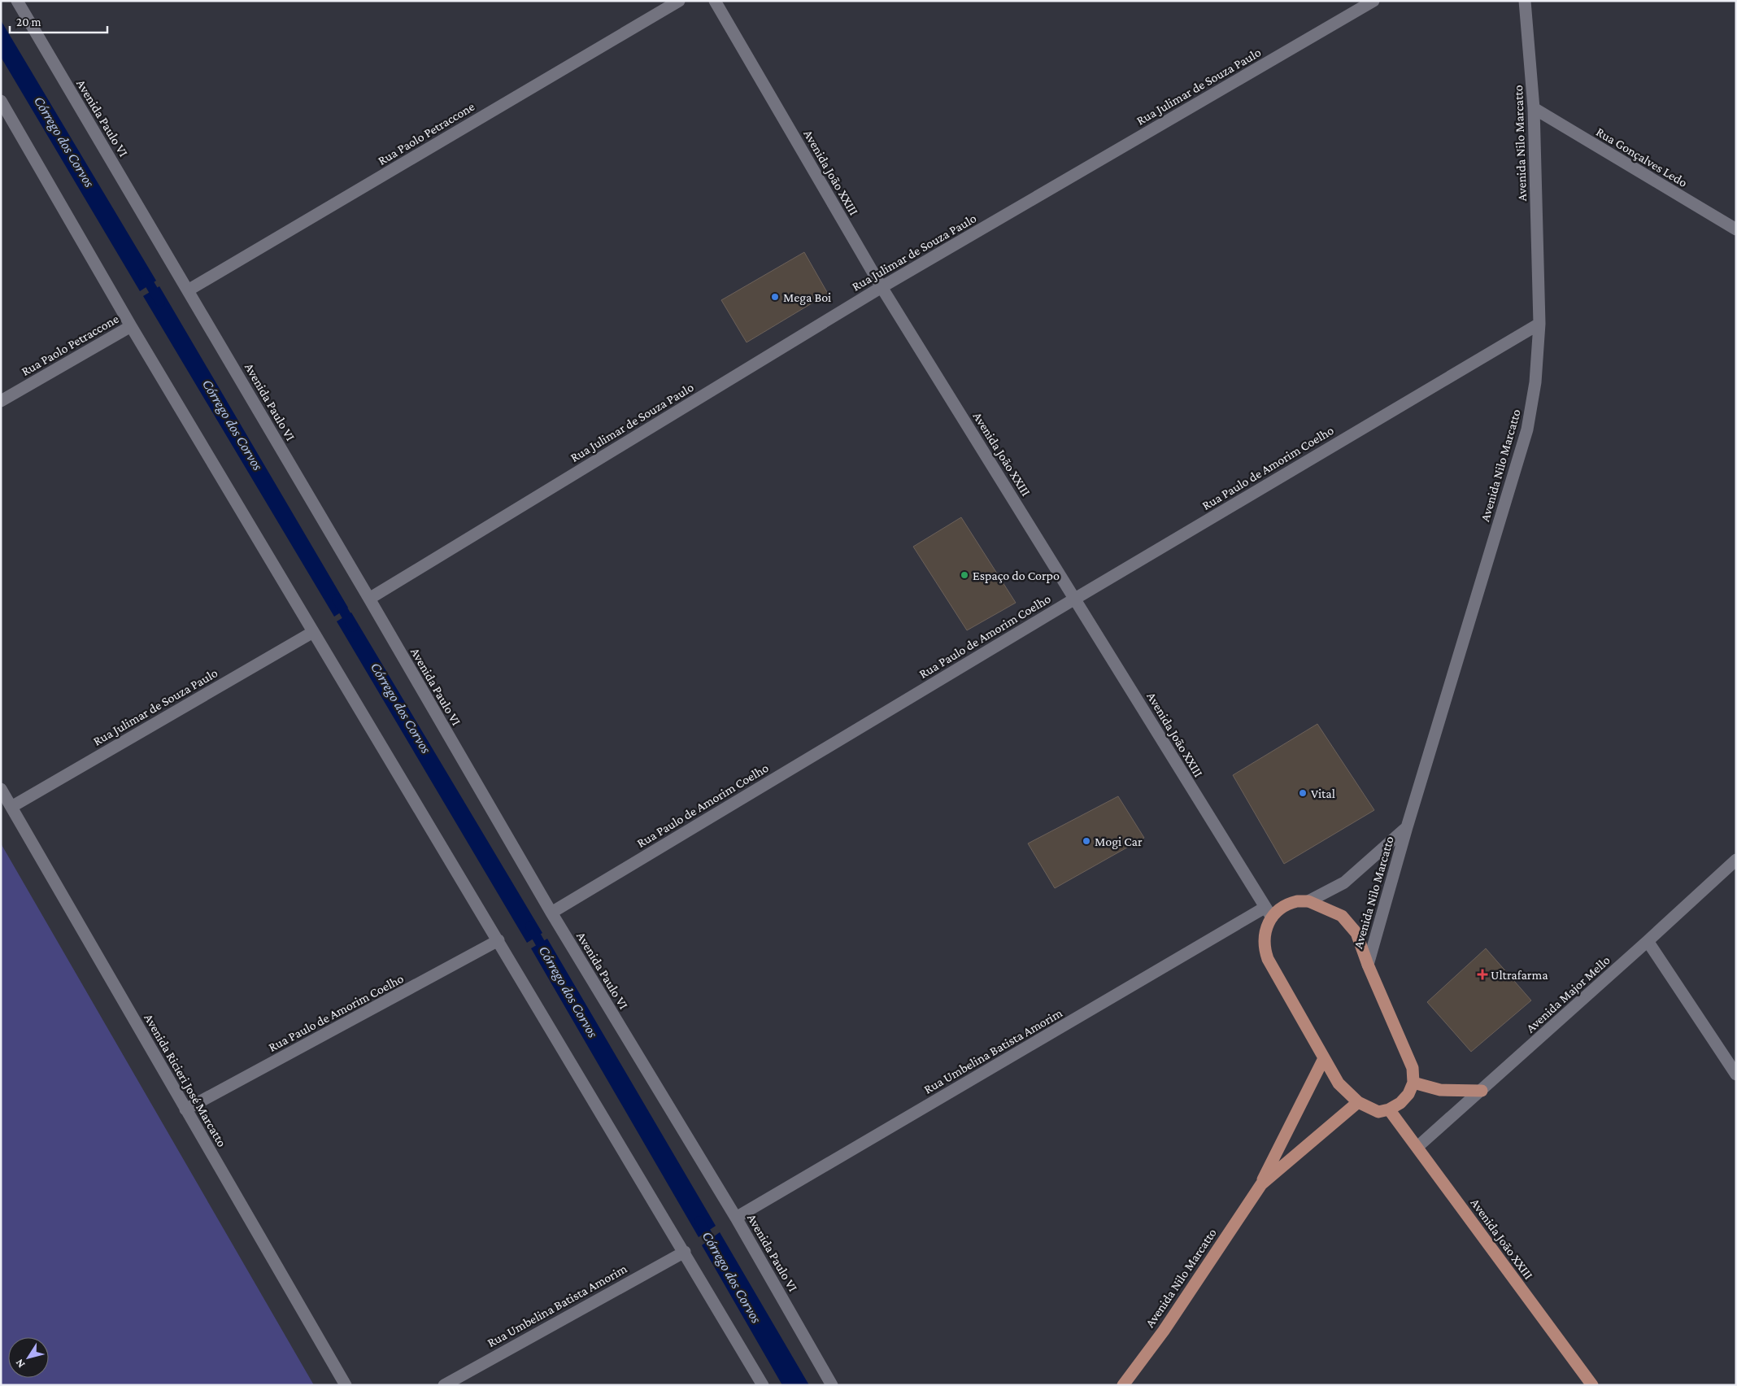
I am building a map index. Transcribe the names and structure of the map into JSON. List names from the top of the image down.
{
  "streets": {
    "main road": ["Avenida Nilo Marcatto", "Avenida João XXIII"],
    "street": [
      "Rua Julimar de Souza Paulo",
      "Avenida Paulo VI",
      "Rua Paolo Petraccone",
      "Rua Gonçalves Ledo",
      "Rua Paulo de Amorim Coelho",
      "Avenida Major Mello",
      "Rua Umbelina Batista Amorim",
      "Avenida Ricieri José Marcatto"
    ]
  },
  "crossings": [
    ["Rua Julimar de Souza Paulo", "Avenida Paulo VI"],
    ["Rua Julimar de Souza Paulo", "Avenida João XXIII"],
    ["Rua Julimar de Souza Paulo", "Avenida Ricieri José Marcatto"],
    ["Avenida Paulo VI", "Rua Paolo Petraccone"],
    ["Avenida Paulo VI", "Rua Paulo de Amorim Coelho"],
    ["Avenida Paulo VI", "Rua Umbelina Batista Amorim"],
    ["Avenida Nilo Marcatto", "Rua Gonçalves Ledo"],
    ["Avenida Nilo Marcatto", "Rua Paulo de Amorim Coelho"],
    ["Avenida João XXIII", "Rua Paulo de Amorim Coelho"],
    ["Avenida João XXIII", "Avenida Major Mello"],
    ["Avenida João XXIII", "Rua Umbelina Batista Amorim"],
    ["Rua Paulo de Amorim Coelho", "Avenida Ricieri José Marcatto"]
  ],
  "water": ["Córrego dos Corvos"],
  "places": {
    "other": [
      "Mega Boi",
      "Espaço do Corpo",
      "Vital",
      "Mogi Car"
    ],
    "health": ["Ultrafarma"]
  },
  "scale_bar": "20 m",
  "north": "bottom left"
}
